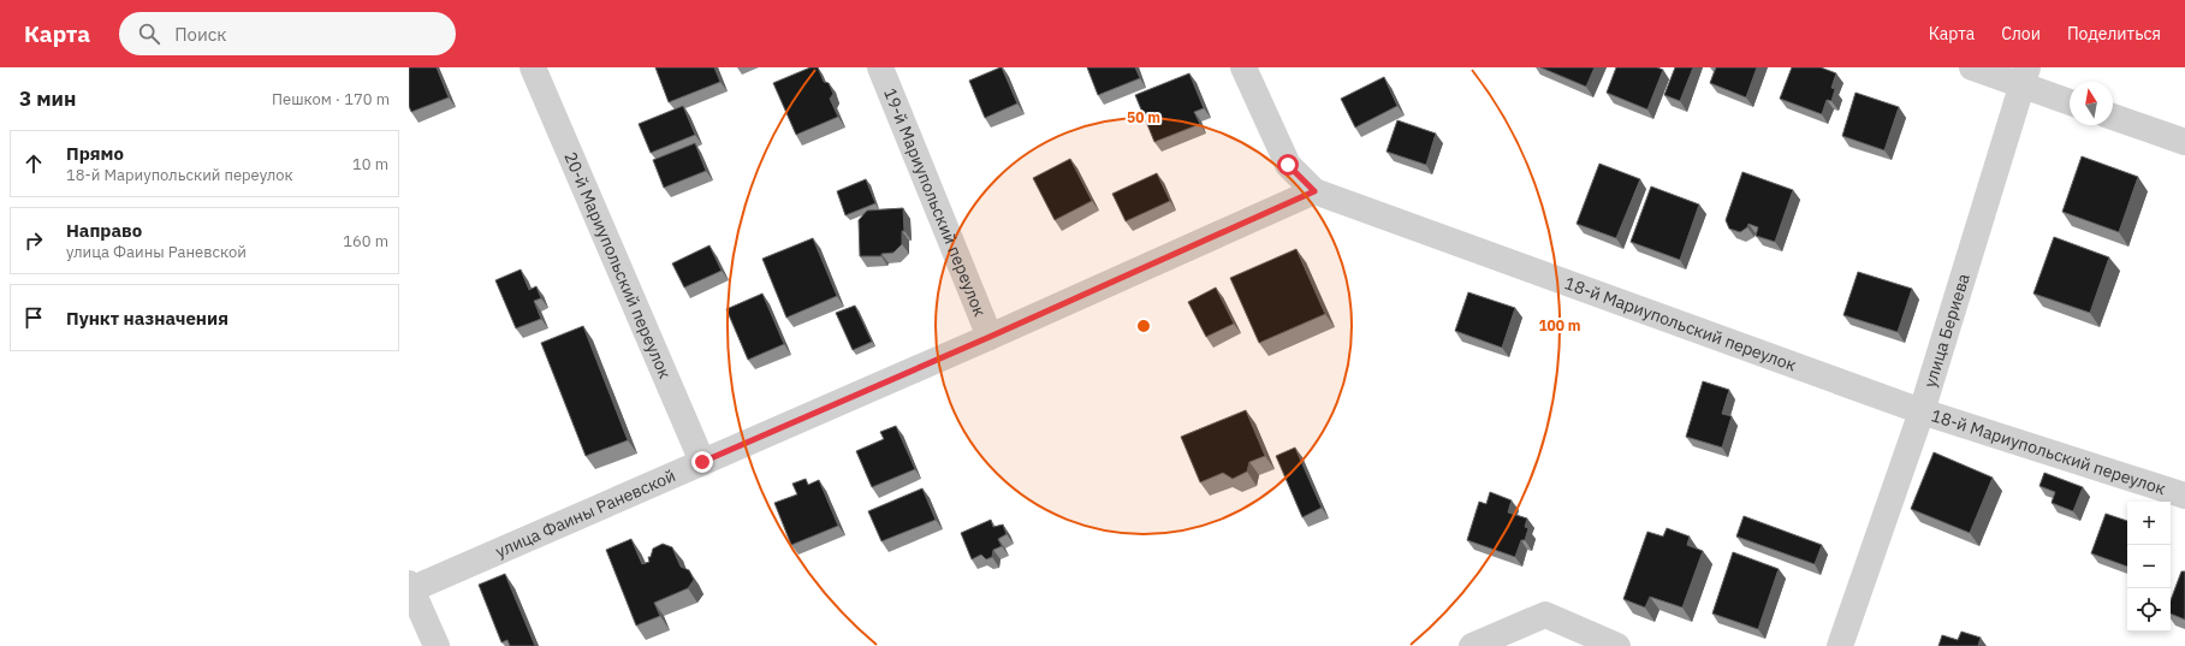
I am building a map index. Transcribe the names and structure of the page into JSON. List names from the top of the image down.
{
  "streets": {
    "street": [
      "19-й Мариупольский переулок",
      "20-й Мариупольский переулок",
      "18-й Мариупольский переулок",
      "улица Бериева",
      "улица Фаины Раневской"
    ]
  },
  "crossings": [
    ["19-й Мариупольский переулок", "улица Фаины Раневской"],
    ["20-й Мариупольский переулок", "улица Фаины Раневской"],
    ["18-й Мариупольский переулок", "улица Бериева"],
    ["18-й Мариупольский переулок", "улица Фаины Раневской"]
  ],
  "north": "top",
  "page": {
    "header": "Карта",
    "search": "Поиск",
    "nav": ["Карта", "Слои", "Поделиться"],
    "heading": ["3 мин", "Пешком · 170 m"],
    "list": [
      ["Прямо", "18-й Мариупольский переулок", "10 m"],
      ["Направо", "улица Фаины Раневской", "160 m"],
      "Пункт назначения"
    ],
    "map_buttons": ["+", "−"]
  },
  "rings": ["50 m", "100 m"]
}
